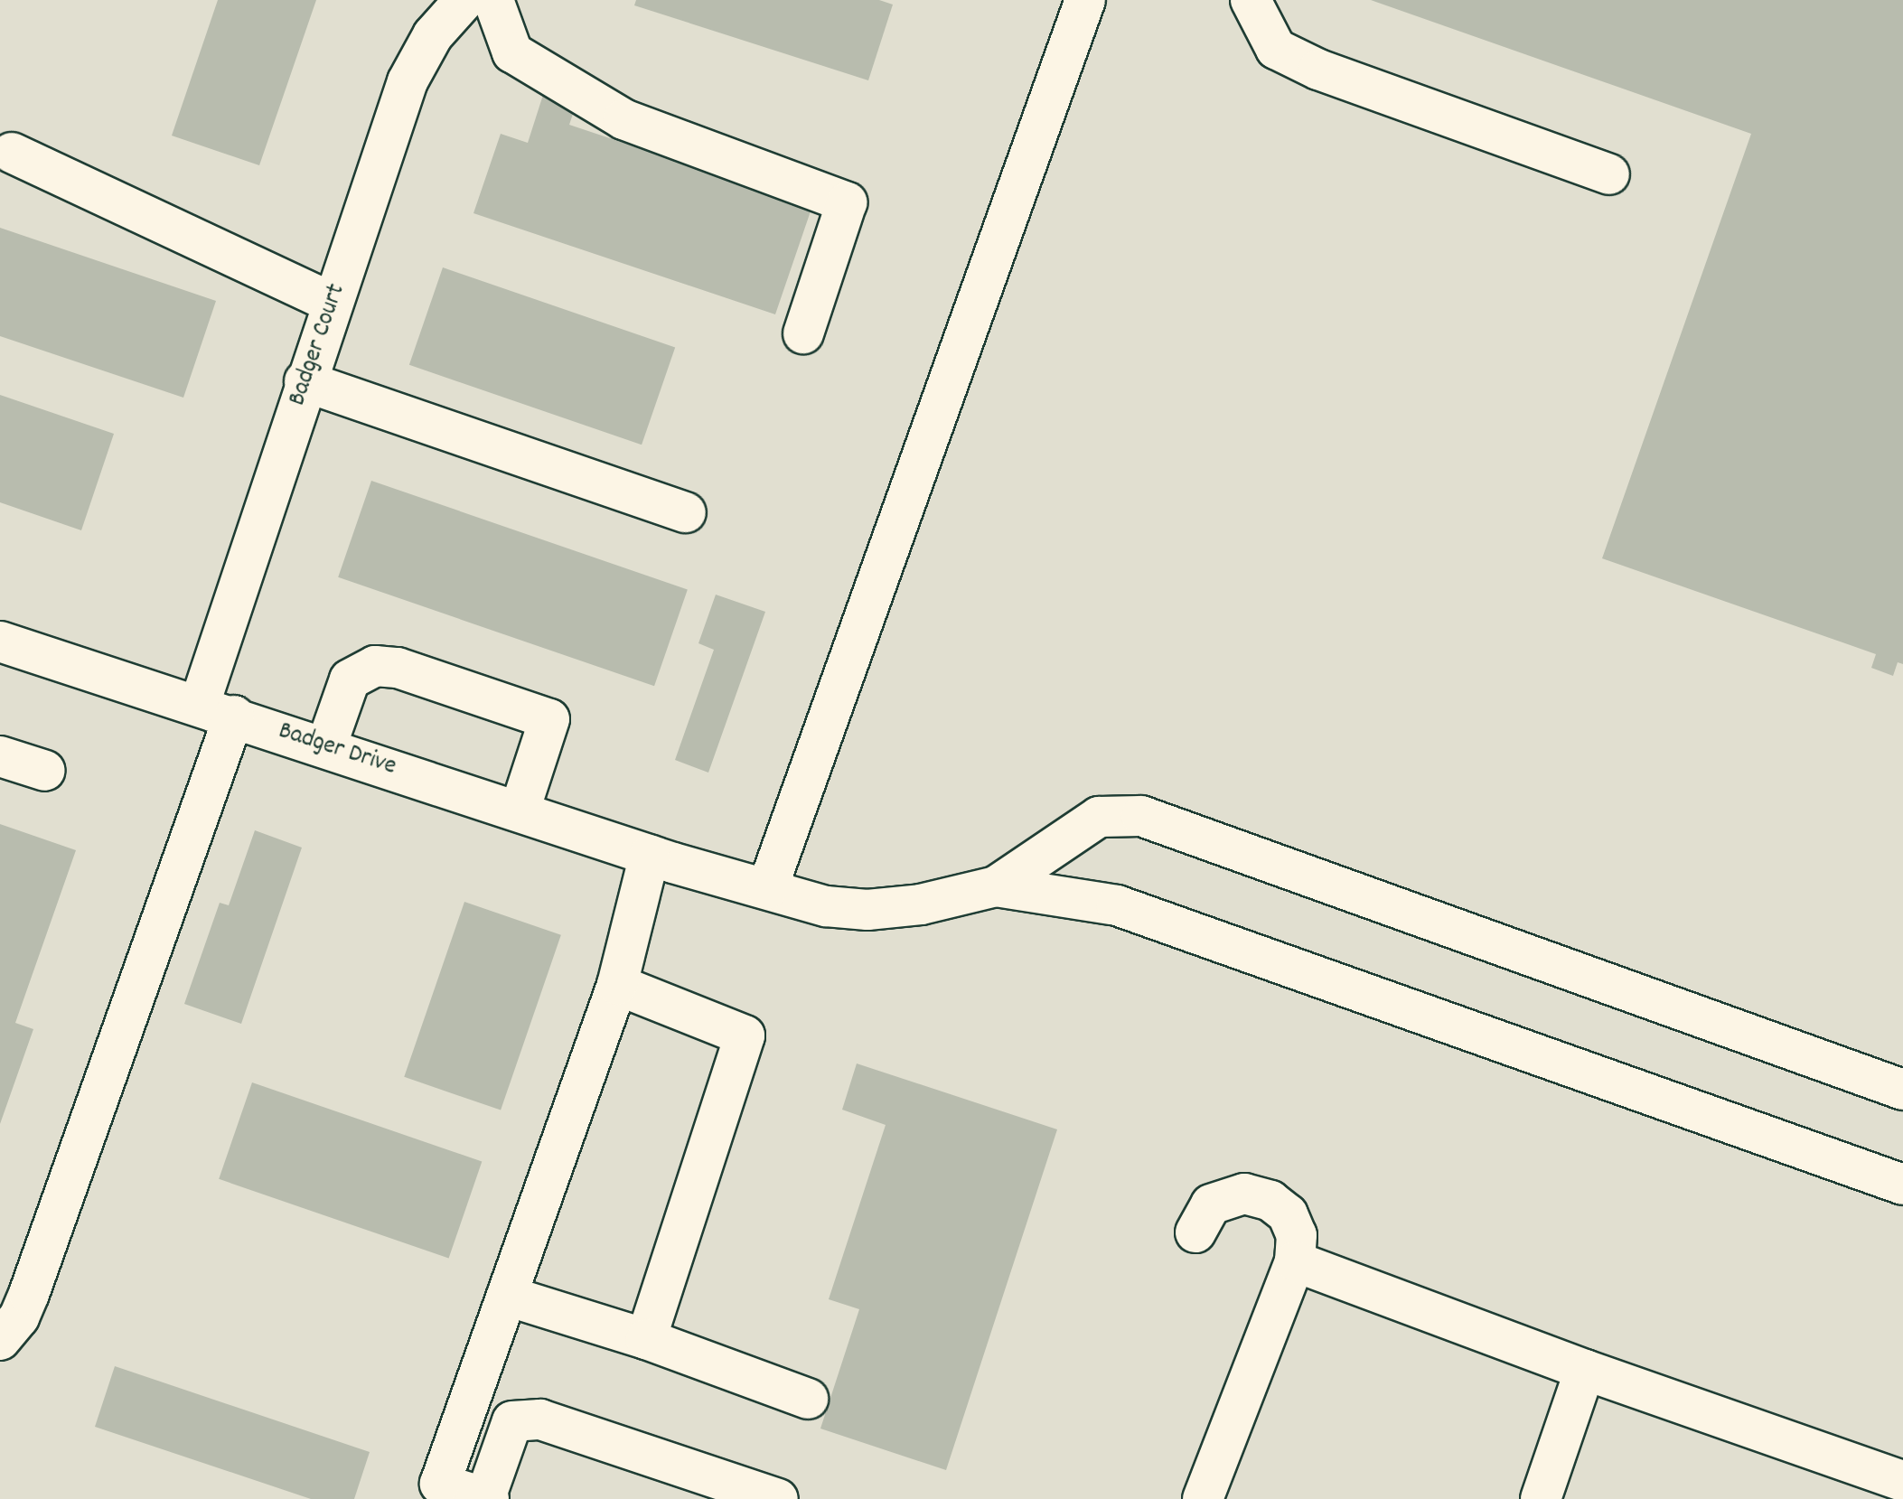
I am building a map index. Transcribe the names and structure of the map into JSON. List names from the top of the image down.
{
  "streets": {
    "street": ["Badger Court", "Badger Drive"]
  },
  "crossings": [
    ["Badger Court", "Badger Drive"]
  ]
}
